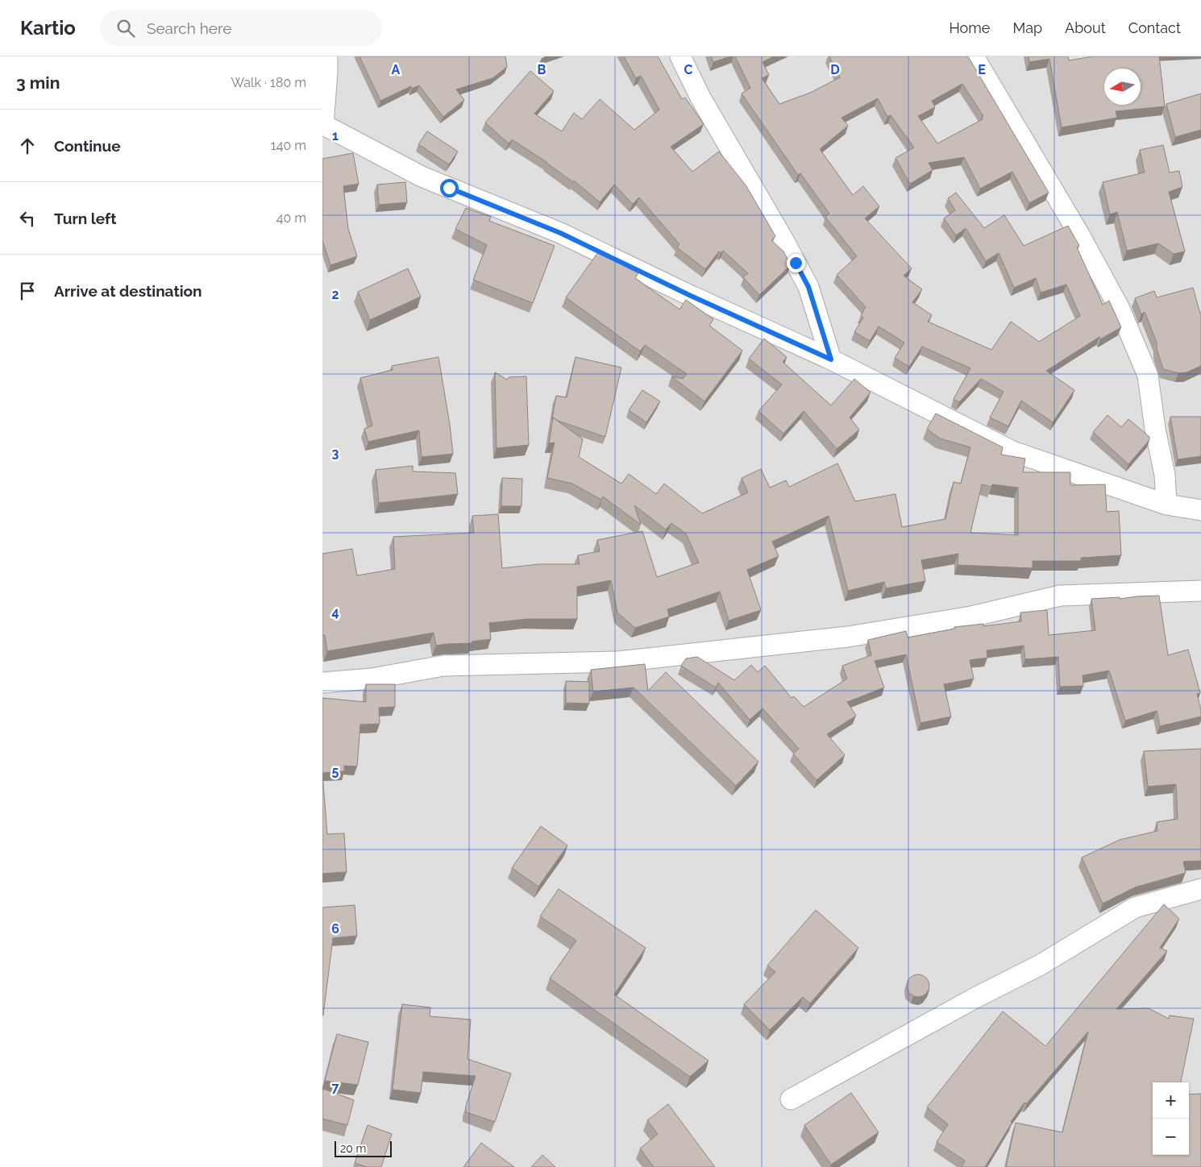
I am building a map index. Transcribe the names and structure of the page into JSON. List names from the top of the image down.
{
  "scale_bar": "20 m",
  "north": "left",
  "page": {
    "header": "Kartio",
    "search": "Search here",
    "nav": [
      "Home",
      "Map",
      "About",
      "Contact"
    ],
    "heading": ["3 min", "Walk · 180 m"],
    "list": [
      ["Continue", "140 m"],
      ["Turn left", "40 m"],
      "Arrive at destination"
    ],
    "map_buttons": ["+", "−"],
    "scale": "20 m"
  },
  "grid": {
    "columns": [
      "A",
      "B",
      "C",
      "D",
      "E"
    ],
    "rows": [
      "1",
      "2",
      "3",
      "4",
      "5",
      "6",
      "7"
    ]
  }
}
